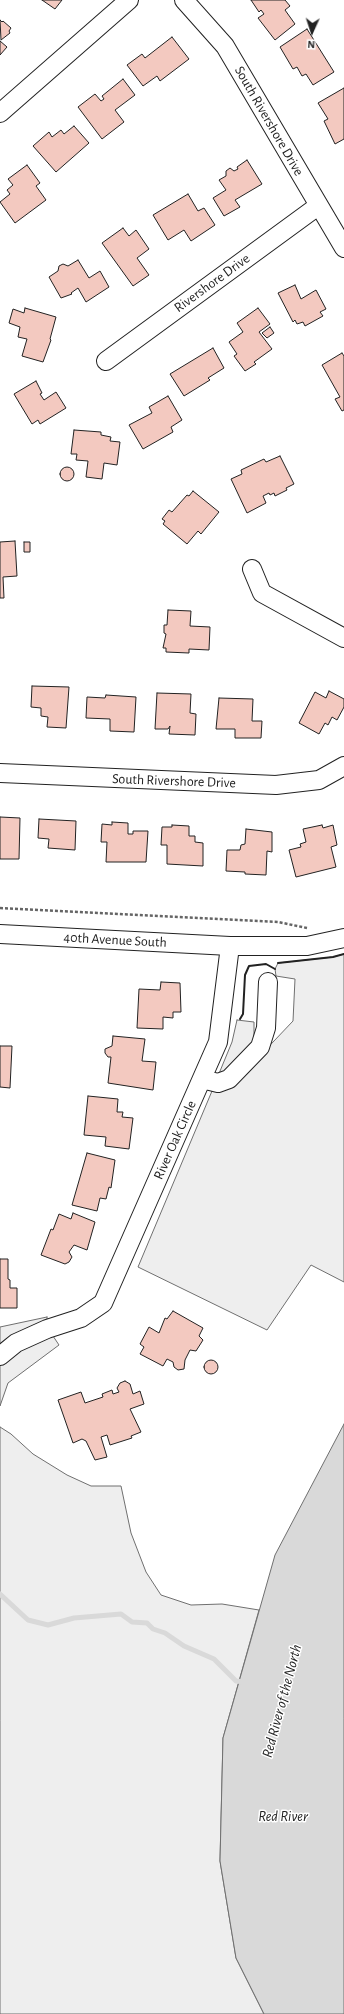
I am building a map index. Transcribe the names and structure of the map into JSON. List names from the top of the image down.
{
  "streets": {
    "street": [
      "South Rivershore Drive",
      "Rivershore Drive",
      "40th Avenue South",
      "River Oak Circle"
    ]
  },
  "crossings": [
    ["South Rivershore Drive", "Rivershore Drive"],
    ["40th Avenue South", "River Oak Circle"]
  ],
  "water": ["Red River of the North", "Red River"],
  "north": "bottom"
}
